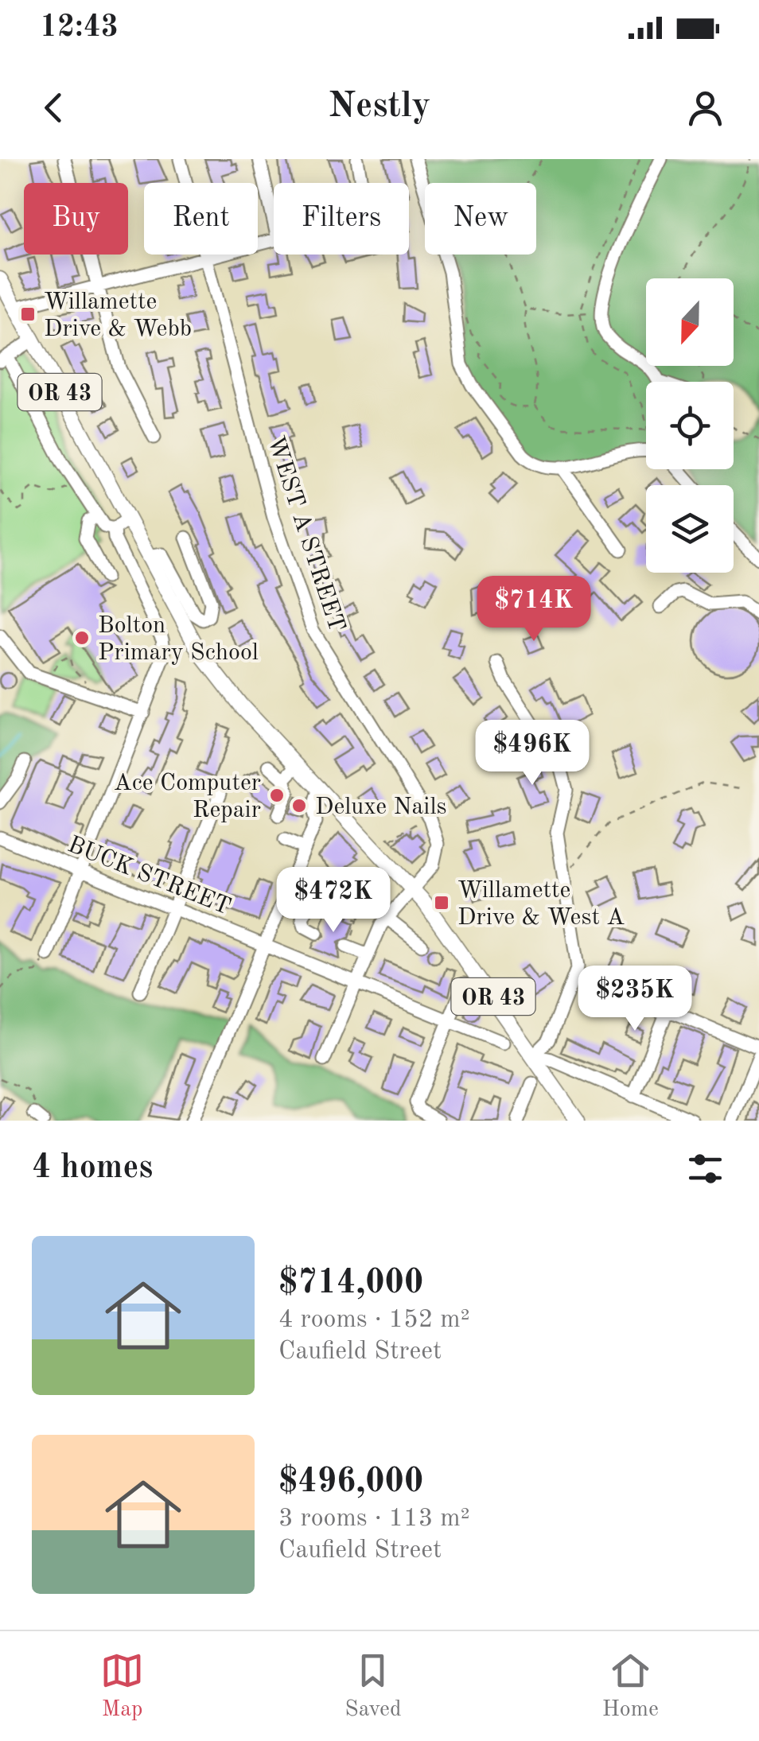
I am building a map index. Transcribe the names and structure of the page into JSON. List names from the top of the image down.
{
  "streets": {
    "main road": ["OR 43"],
    "street": ["WEST A STREET", "BUCK STREET"]
  },
  "crossings": [
    ["OR 43", "WEST A STREET"],
    ["WEST A STREET", "BUCK STREET"]
  ],
  "places": {
    "transit": ["Willamette Drive & Webb", "Willamette Drive & West A"],
    "other": ["Bolton Primary School", "Ace Computer Repair", "Deluxe Nails"]
  },
  "north": "bottom",
  "page": {
    "status": "12:43",
    "header": "Nestly",
    "chip": [
      "Buy",
      "Rent",
      "Filters",
      "New"
    ],
    "price": [
      "$714K",
      "$496K",
      "$472K",
      "$235K"
    ],
    "heading": "4 homes",
    "list": [
      {
        "name": "$714,000",
        "note": "4 rooms · 152 m² · Caufield Street"
      },
      {
        "name": "$496,000",
        "note": "3 rooms · 113 m² · Caufield Street"
      }
    ],
    "tabs": ["Map", "Saved", "Home"]
  }
}
